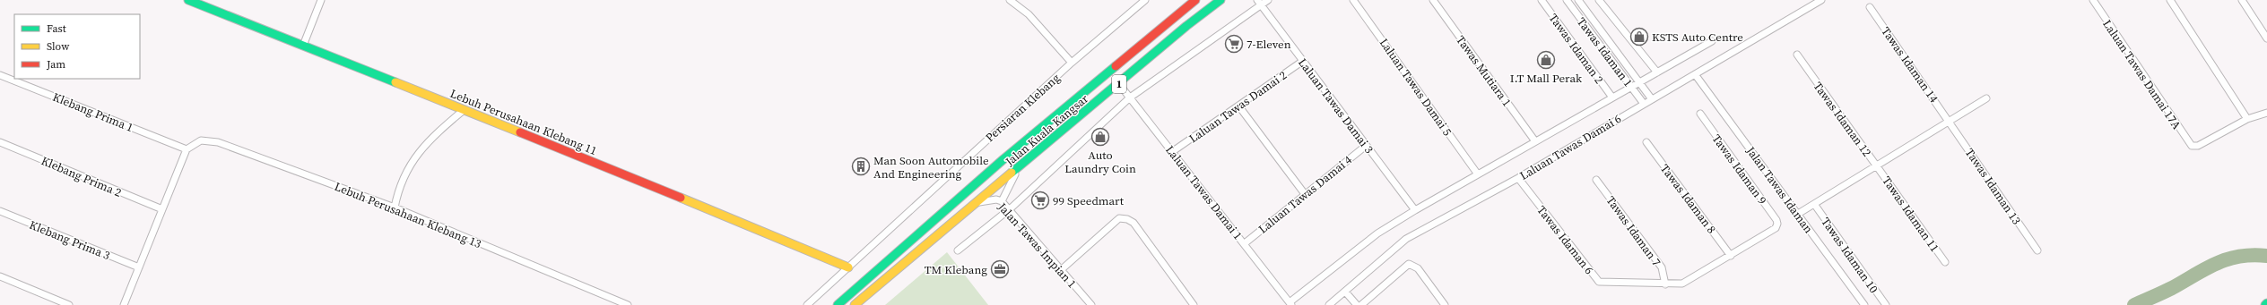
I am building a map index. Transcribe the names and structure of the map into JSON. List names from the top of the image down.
{
  "streets": {
    "main road": ["1", "Lebuh Perusahaan Klebang 11", "Jalan Kuala Kangsar"],
    "street": [
      "Tawas Idaman 2",
      "Tawas Idaman 1",
      "Tawas Idaman 14",
      "Tawas Mutiara 1",
      "Laluan Tawas Damai 17A",
      "Laluan Tawas Damai 5",
      "Laluan Tawas Damai 3",
      "Laluan Tawas Damai 2",
      "Persiaran Klebang",
      "Klebang Prima 1",
      "Tawas Idaman 12",
      "Laluan Tawas Damai 6",
      "Tawas Idaman 9",
      "Klebang Prima 2",
      "Tawas Idaman 13",
      "Jalan Tawas Idaman",
      "Laluan Tawas Damai 1",
      "Laluan Tawas Damai 4",
      "Tawas Idaman 8",
      "Tawas Idaman 11",
      "Lebuh Perusahaan Klebang 13",
      "Tawas Idaman 7",
      "Klebang Prima 3",
      "Tawas Idaman 6",
      "Jalan Tawas Impian 1",
      "Tawas Idaman 10"
    ]
  },
  "crossings": [
    ["Tawas Idaman 2", "Laluan Tawas Damai 6"],
    ["Tawas Idaman 1", "Laluan Tawas Damai 6"],
    ["Tawas Idaman 14", "Tawas Idaman 12"],
    ["Tawas Idaman 14", "Tawas Idaman 13"],
    ["Tawas Mutiara 1", "Laluan Tawas Damai 6"],
    ["Laluan Tawas Damai 5", "Laluan Tawas Damai 6"],
    ["Laluan Tawas Damai 3", "Laluan Tawas Damai 2"],
    ["Laluan Tawas Damai 3", "Laluan Tawas Damai 6"],
    ["Laluan Tawas Damai 3", "Laluan Tawas Damai 4"],
    ["Laluan Tawas Damai 2", "Laluan Tawas Damai 1"],
    ["Persiaran Klebang", "Lebuh Perusahaan Klebang 11"],
    ["Klebang Prima 1", "Lebuh Perusahaan Klebang 13"],
    ["Tawas Idaman 12", "Tawas Idaman 13"],
    ["Tawas Idaman 12", "Tawas Idaman 11"],
    ["Jalan Kuala Kangsar", "Laluan Tawas Damai 1"],
    ["Jalan Kuala Kangsar", "Jalan Tawas Impian 1"],
    ["Laluan Tawas Damai 6", "Jalan Tawas Idaman"],
    ["Laluan Tawas Damai 6", "Laluan Tawas Damai 1"],
    ["Laluan Tawas Damai 6", "Tawas Idaman 6"],
    ["Tawas Idaman 9", "Tawas Idaman 6"],
    ["Laluan Tawas Damai 1", "Laluan Tawas Damai 4"],
    ["Tawas Idaman 8", "Tawas Idaman 6"],
    ["Tawas Idaman 7", "Tawas Idaman 6"]
  ],
  "places": {
    "shop": ["KSTS Auto Centre", "I.T Mall Perak", "Auto Laundry Coin"],
    "supermarket": ["7-Eleven", "99 Speedmart"],
    "building": ["Man Soon Automobile And Engineering"],
    "office": ["TM Klebang"]
  },
  "legend": ["Fast", "Slow", "Jam"]
}
